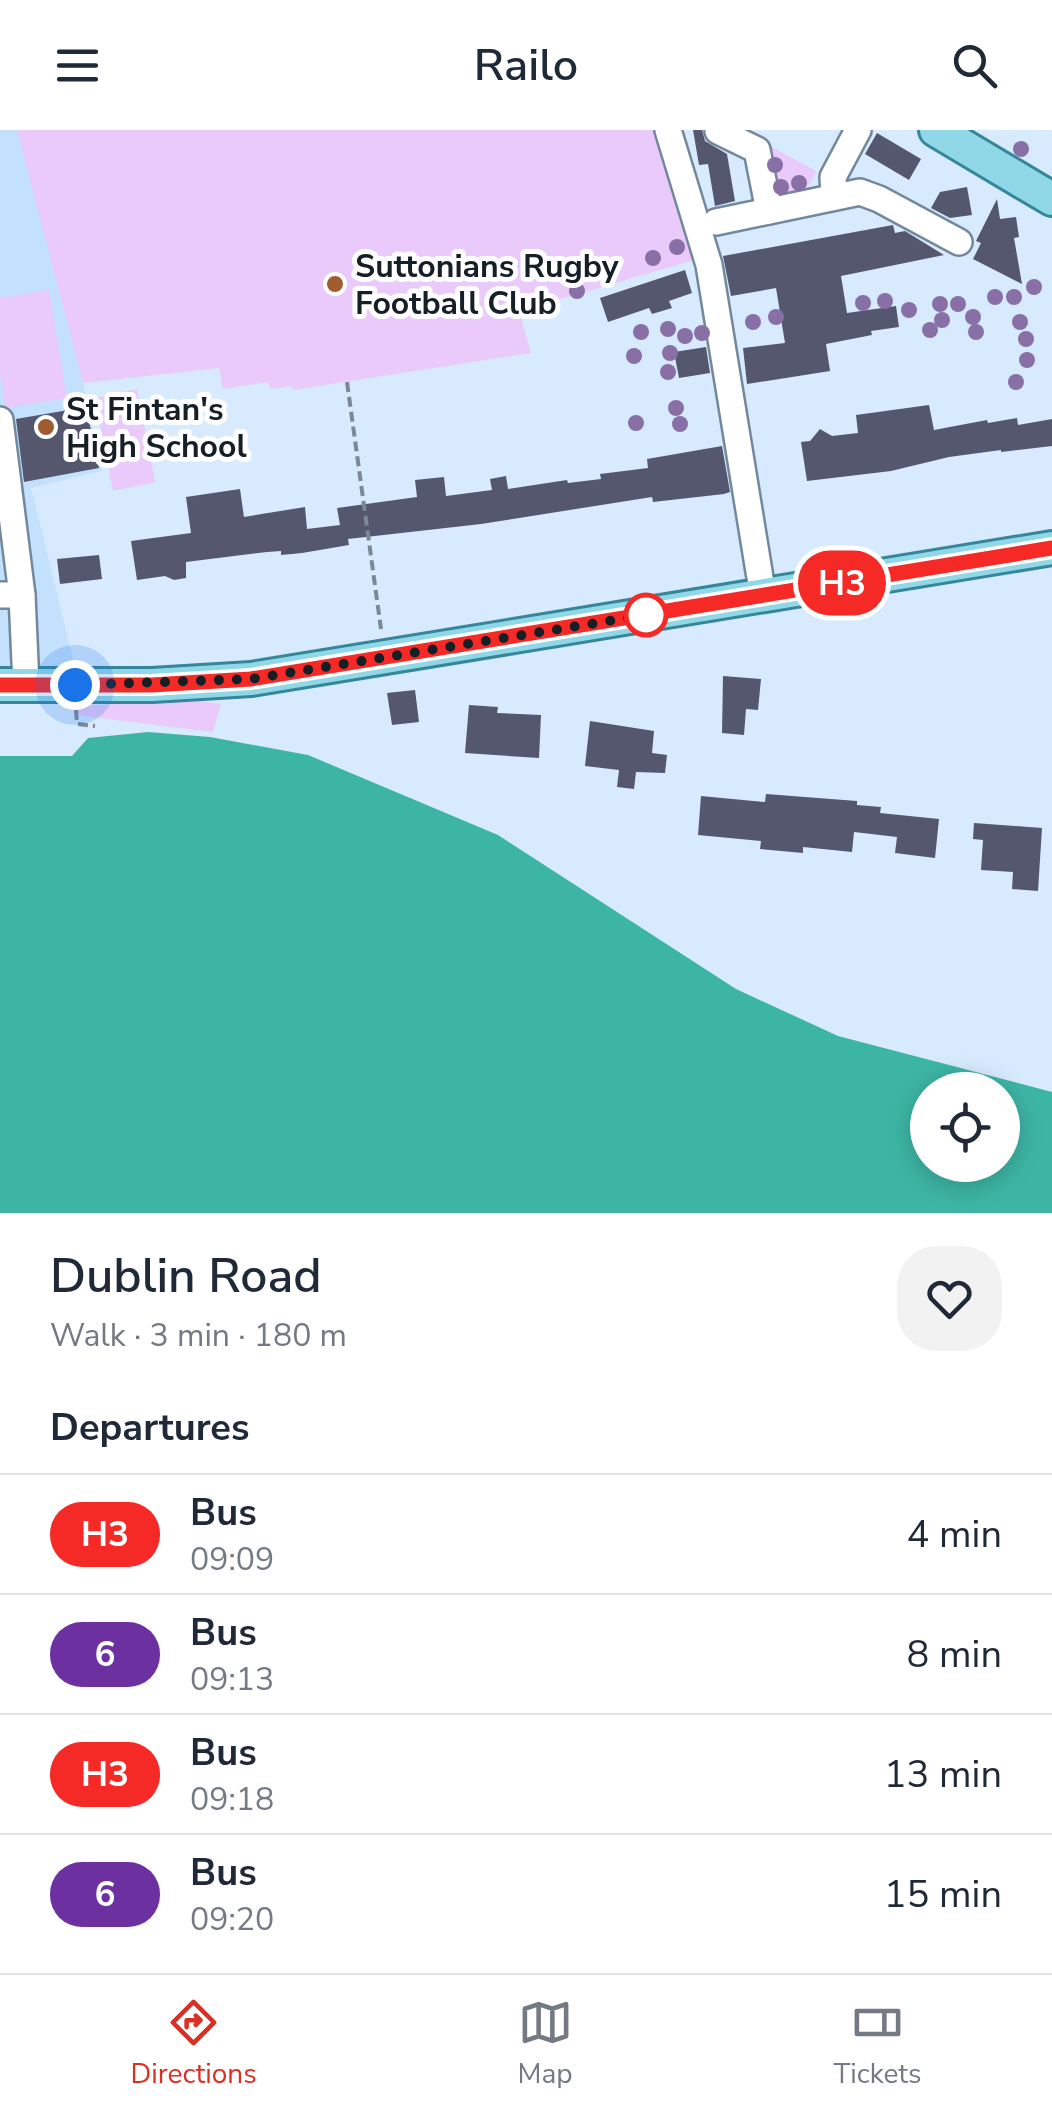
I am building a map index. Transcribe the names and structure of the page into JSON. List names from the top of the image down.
{
  "places": ["Suttonians Rugby Football Club", "St Fintan's High School"],
  "lines": ["bus line H3"],
  "page": {
    "header": "Railo",
    "on_map": "H3",
    "heading": [
      ["Dublin Road", "Walk · 3 min · 180 m"],
      "Departures"
    ],
    "list": [
      {
        "mark": "H3",
        "name": "Bus",
        "note": "09:09",
        "value": "4 min"
      },
      {
        "mark": "6",
        "name": "Bus",
        "note": "09:13",
        "value": "8 min"
      },
      {
        "mark": "H3",
        "name": "Bus",
        "note": "09:18",
        "value": "13 min"
      },
      {
        "mark": "6",
        "name": "Bus",
        "note": "09:20",
        "value": "15 min"
      }
    ],
    "tabs": ["Directions", "Map", "Tickets"]
  }
}
